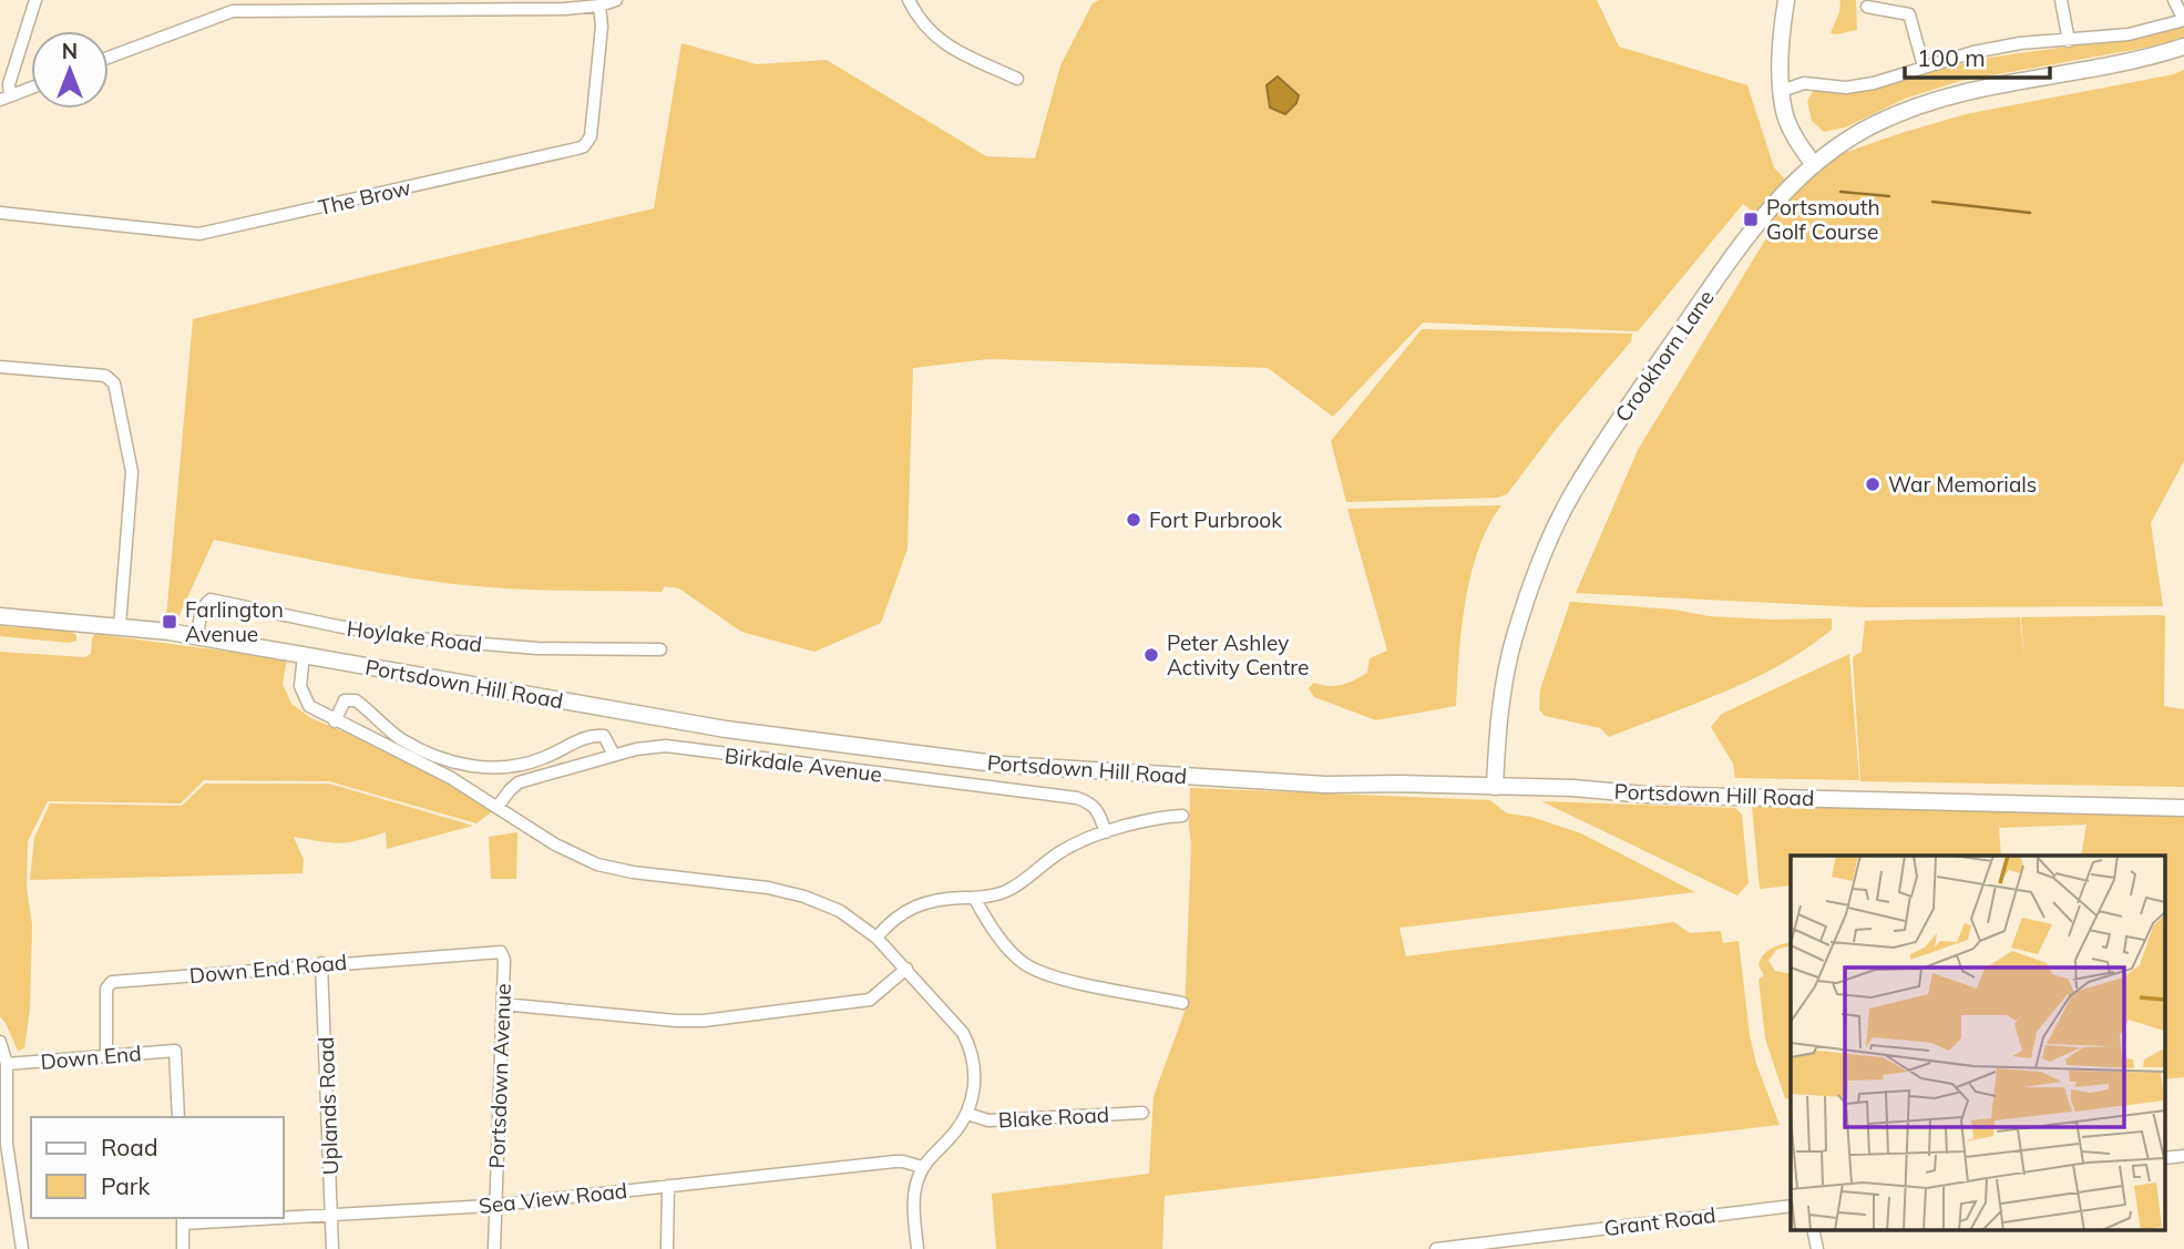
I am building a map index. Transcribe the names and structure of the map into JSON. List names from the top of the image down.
{
  "streets": {
    "main road": ["Crookhorn Lane", "Portsdown Hill Road"],
    "street": [
      "The Brow",
      "Hoylake Road",
      "Birkdale Avenue",
      "Down End Road",
      "Down End",
      "Portsdown Avenue",
      "Uplands Road",
      "Blake Road",
      "Sea View Road",
      "Grant Road"
    ]
  },
  "crossings": [
    ["Crookhorn Lane", "Portsdown Hill Road"],
    ["Hoylake Road", "Portsdown Hill Road"],
    ["Down End Road", "Down End"],
    ["Down End Road", "Portsdown Avenue"],
    ["Down End Road", "Uplands Road"],
    ["Portsdown Avenue", "Sea View Road"],
    ["Uplands Road", "Sea View Road"]
  ],
  "places": {
    "transit": ["Portsmouth Golf Course", "Farlington Avenue"],
    "other": ["War Memorials", "Fort Purbrook", "Peter Ashley Activity Centre"]
  },
  "legend": ["Road", "Park"],
  "scale_bar": "100 m",
  "north": "top"
}
